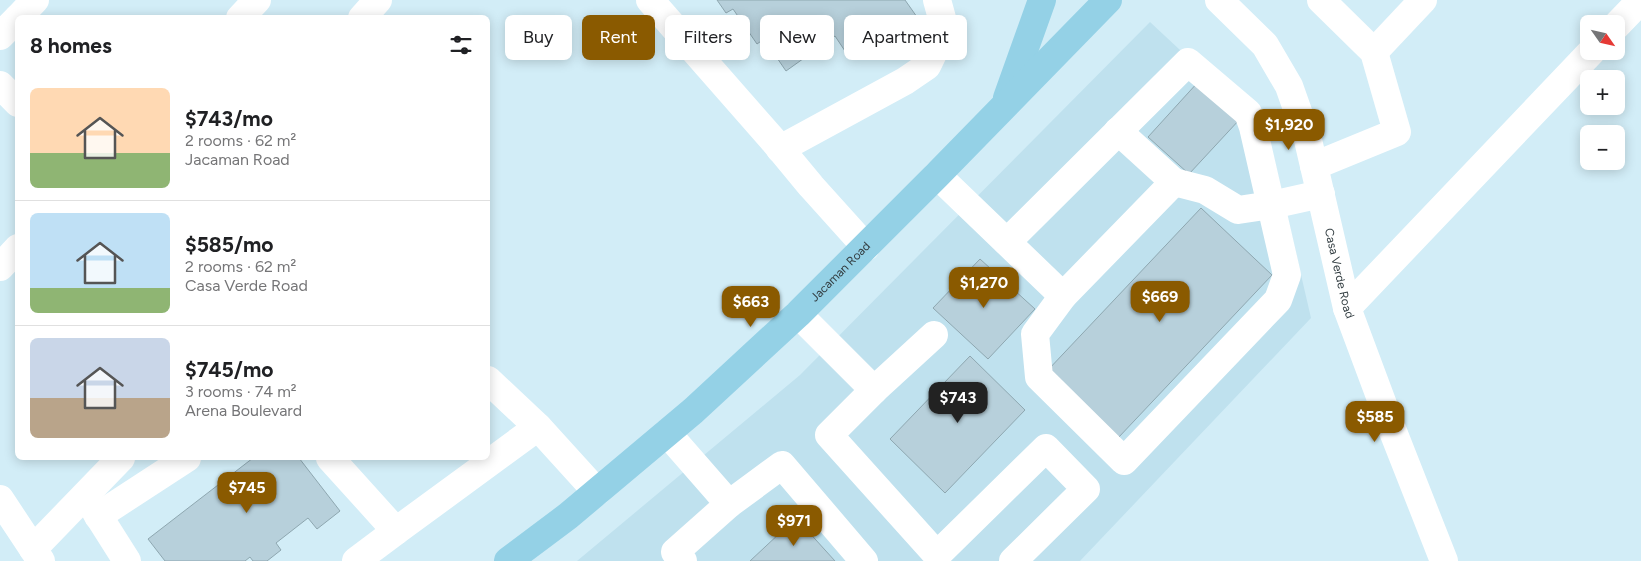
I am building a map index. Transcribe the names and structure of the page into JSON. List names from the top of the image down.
{
  "streets": {
    "main road": ["Jacaman Road"],
    "street": ["Casa Verde Road"]
  },
  "north": "bottom right",
  "page": {
    "map_buttons": ["+", "−"],
    "chip": [
      "Buy",
      "Rent",
      "Filters",
      "New",
      "Apartment"
    ],
    "heading": "8 homes",
    "list": [
      {
        "name": "$743/mo",
        "note": "2 rooms · 62 m² · Jacaman Road"
      },
      {
        "name": "$585/mo",
        "note": "2 rooms · 62 m² · Casa Verde Road"
      },
      {
        "name": "$745/mo",
        "note": "3 rooms · 74 m² · Arena Boulevard"
      }
    ],
    "price": [
      "$1,920",
      "$1,270",
      "$669",
      "$663",
      "$743",
      "$585",
      "$745",
      "$971"
    ]
  }
}
